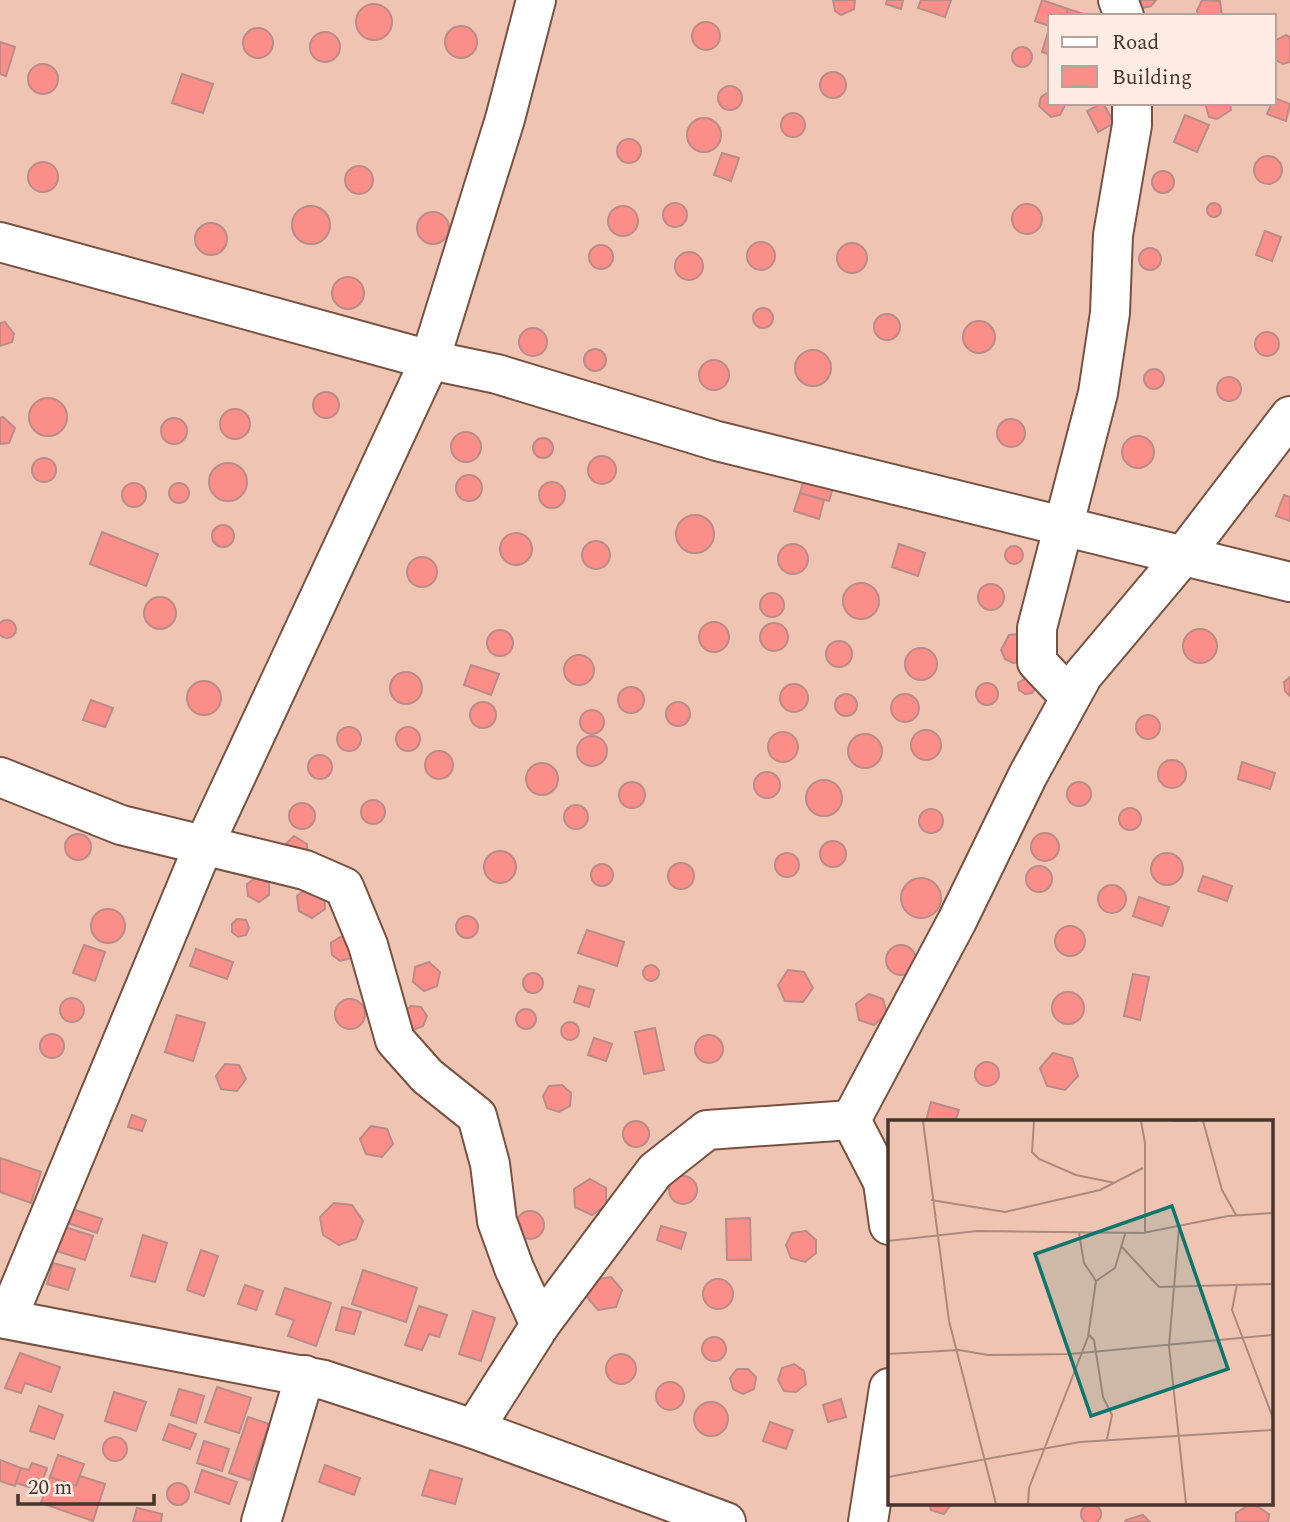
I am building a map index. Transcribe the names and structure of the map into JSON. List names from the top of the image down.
{
  "legend": ["Road", "Building"],
  "scale_bar": "20 m"
}
